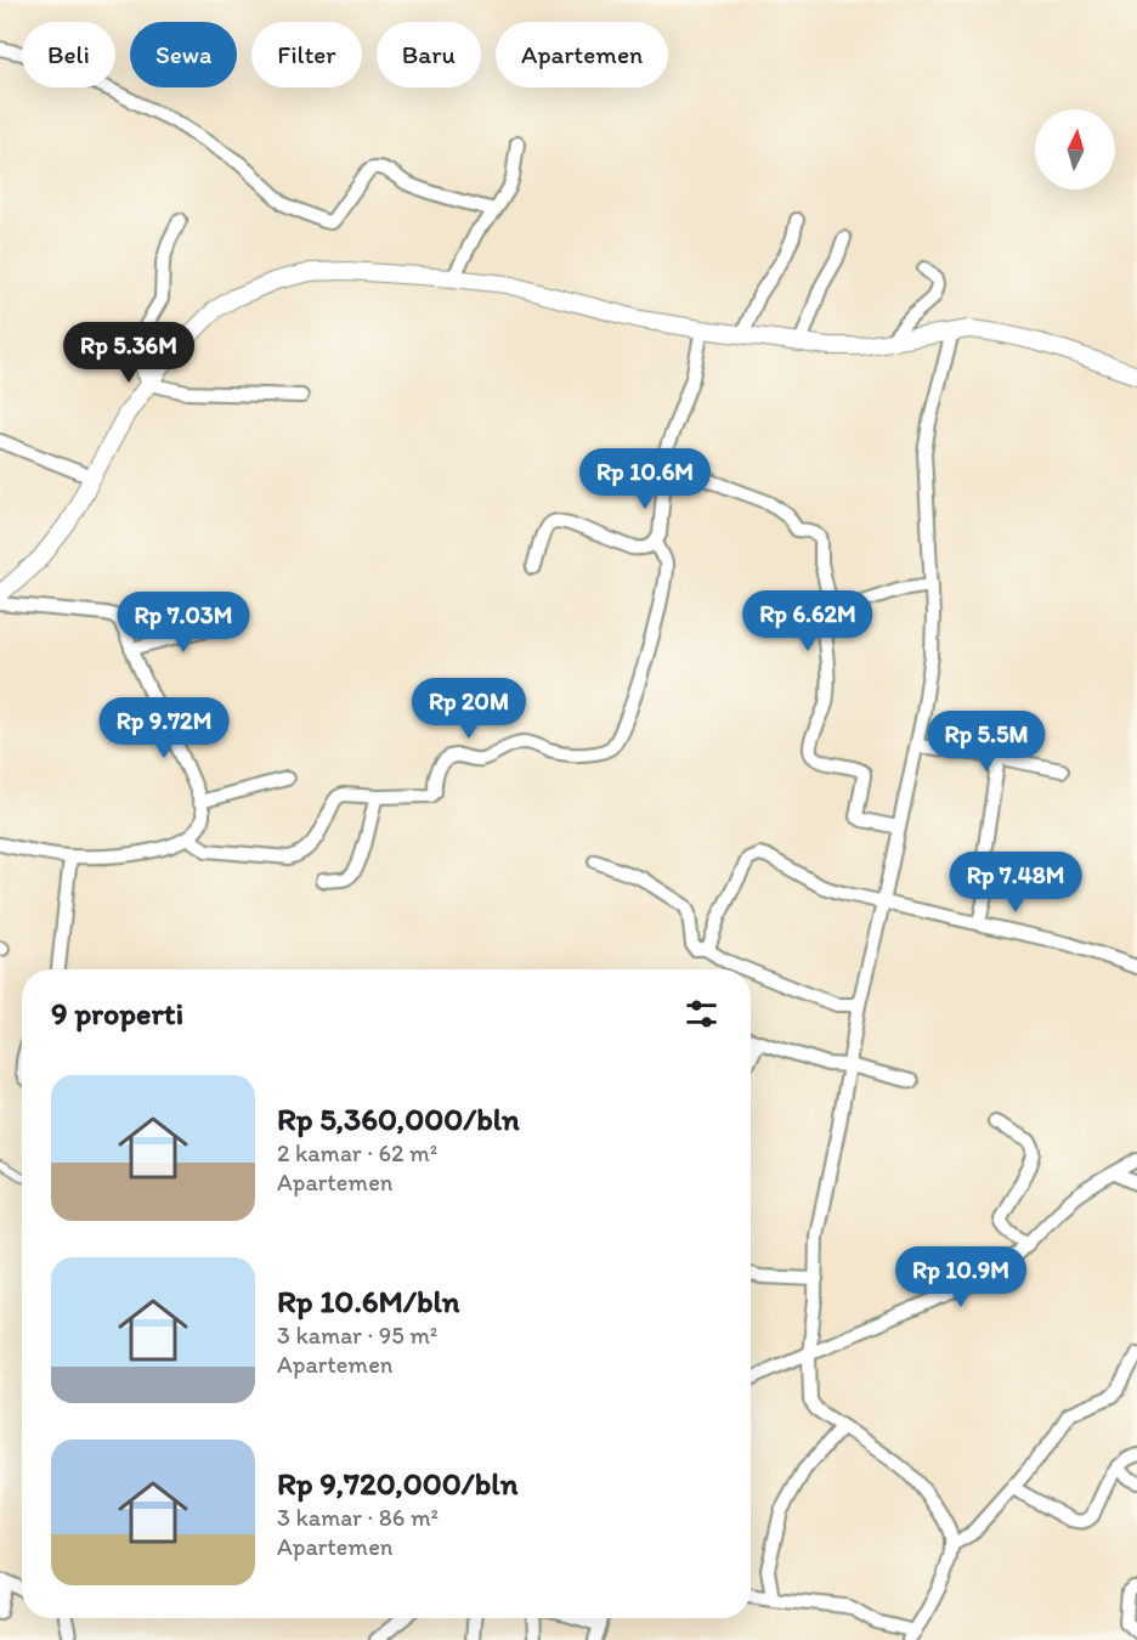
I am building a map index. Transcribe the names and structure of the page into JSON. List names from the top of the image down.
{
  "north": "top",
  "page": {
    "chip": [
      "Beli",
      "Sewa",
      "Filter",
      "Baru",
      "Apartemen"
    ],
    "price": [
      "Rp 5.36M",
      "Rp 10.6M",
      "Rp 6.62M",
      "Rp 7.03M",
      "Rp 20M",
      "Rp 9.72M",
      "Rp 5.5M",
      "Rp 7.48M",
      "Rp 10.9M"
    ],
    "heading": "9 properti",
    "list": [
      {
        "name": "Rp 5,360,000/bln",
        "note": "2 kamar · 62 m² · Apartemen"
      },
      {
        "name": "Rp 10.6M/bln",
        "note": "3 kamar · 95 m² · Apartemen"
      },
      {
        "name": "Rp 9,720,000/bln",
        "note": "3 kamar · 86 m² · Apartemen"
      }
    ]
  }
}
